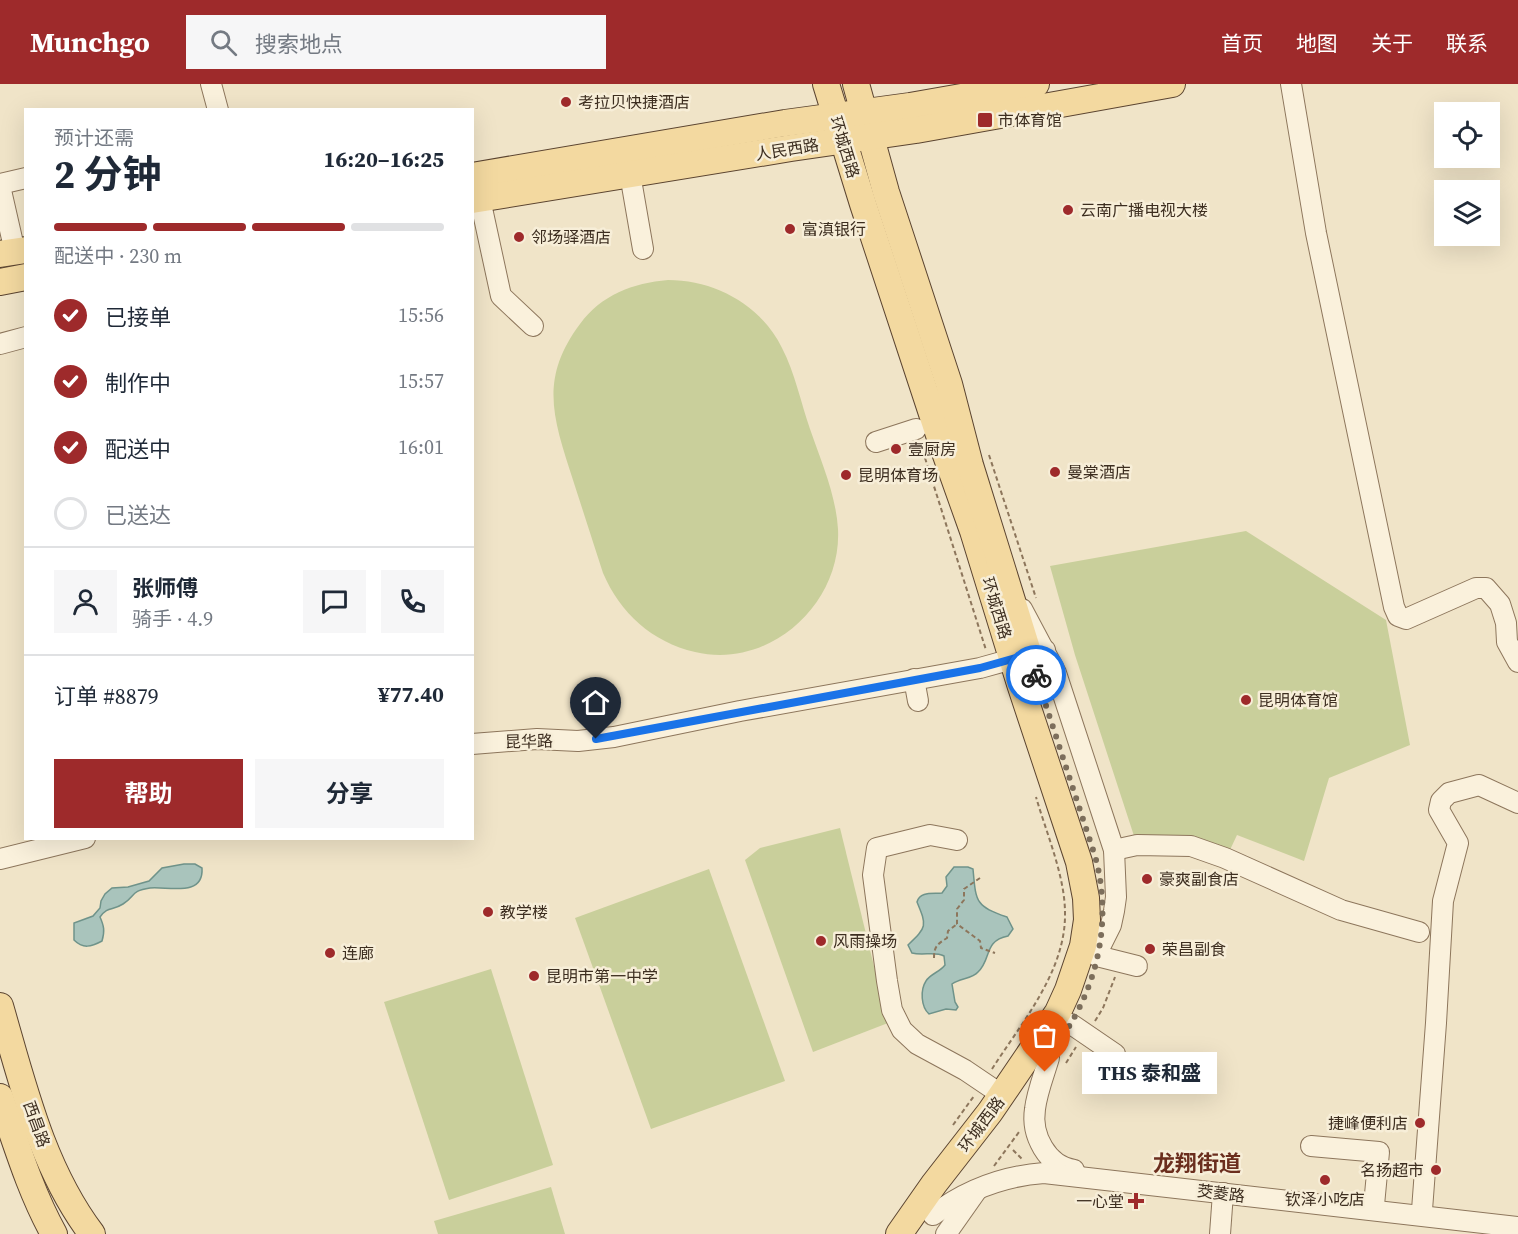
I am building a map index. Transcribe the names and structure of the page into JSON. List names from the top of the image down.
{
  "streets": {
    "main road": ["环城西路", "人民西路", "西昌路"],
    "street": ["昆华路", "茭菱路"]
  },
  "crossings": [
    ["环城西路", "人民西路"],
    ["环城西路", "昆华路"],
    ["环城西路", "茭菱路"]
  ],
  "districts": ["龙翔街道"],
  "places": {
    "other": [
      "考拉贝快捷酒店",
      "云南广播电视大楼",
      "富滇银行",
      "邻场驿酒店",
      "壹厨房",
      "曼棠酒店",
      "昆明体育场",
      "昆明体育馆",
      "豪爽副食店",
      "教学楼",
      "风雨操场",
      "荣昌副食",
      "连廊",
      "昆明市第一中学",
      "THS 泰和盛",
      "捷峰便利店",
      "名扬超市",
      "钦泽小吃店"
    ],
    "transit": ["市体育馆"],
    "health": ["一心堂"]
  },
  "page": {
    "header": "Munchgo",
    "search": "搜索地点",
    "nav": [
      "首页",
      "地图",
      "关于",
      "联系"
    ],
    "heading": ["2 分钟", "预计还需", "16:20–16:25"],
    "panel": [
      "张师傅",
      "骑手 · 4.9",
      "订单 #8879",
      "¥77.40"
    ],
    "bar": "配送中 · 230 m",
    "list": [
      ["已接单", "15:56"],
      ["制作中", "15:57"],
      ["配送中", "16:01"],
      "已送达"
    ],
    "buttons": ["帮助", "分享"],
    "bubble": "THS 泰和盛"
  }
}
